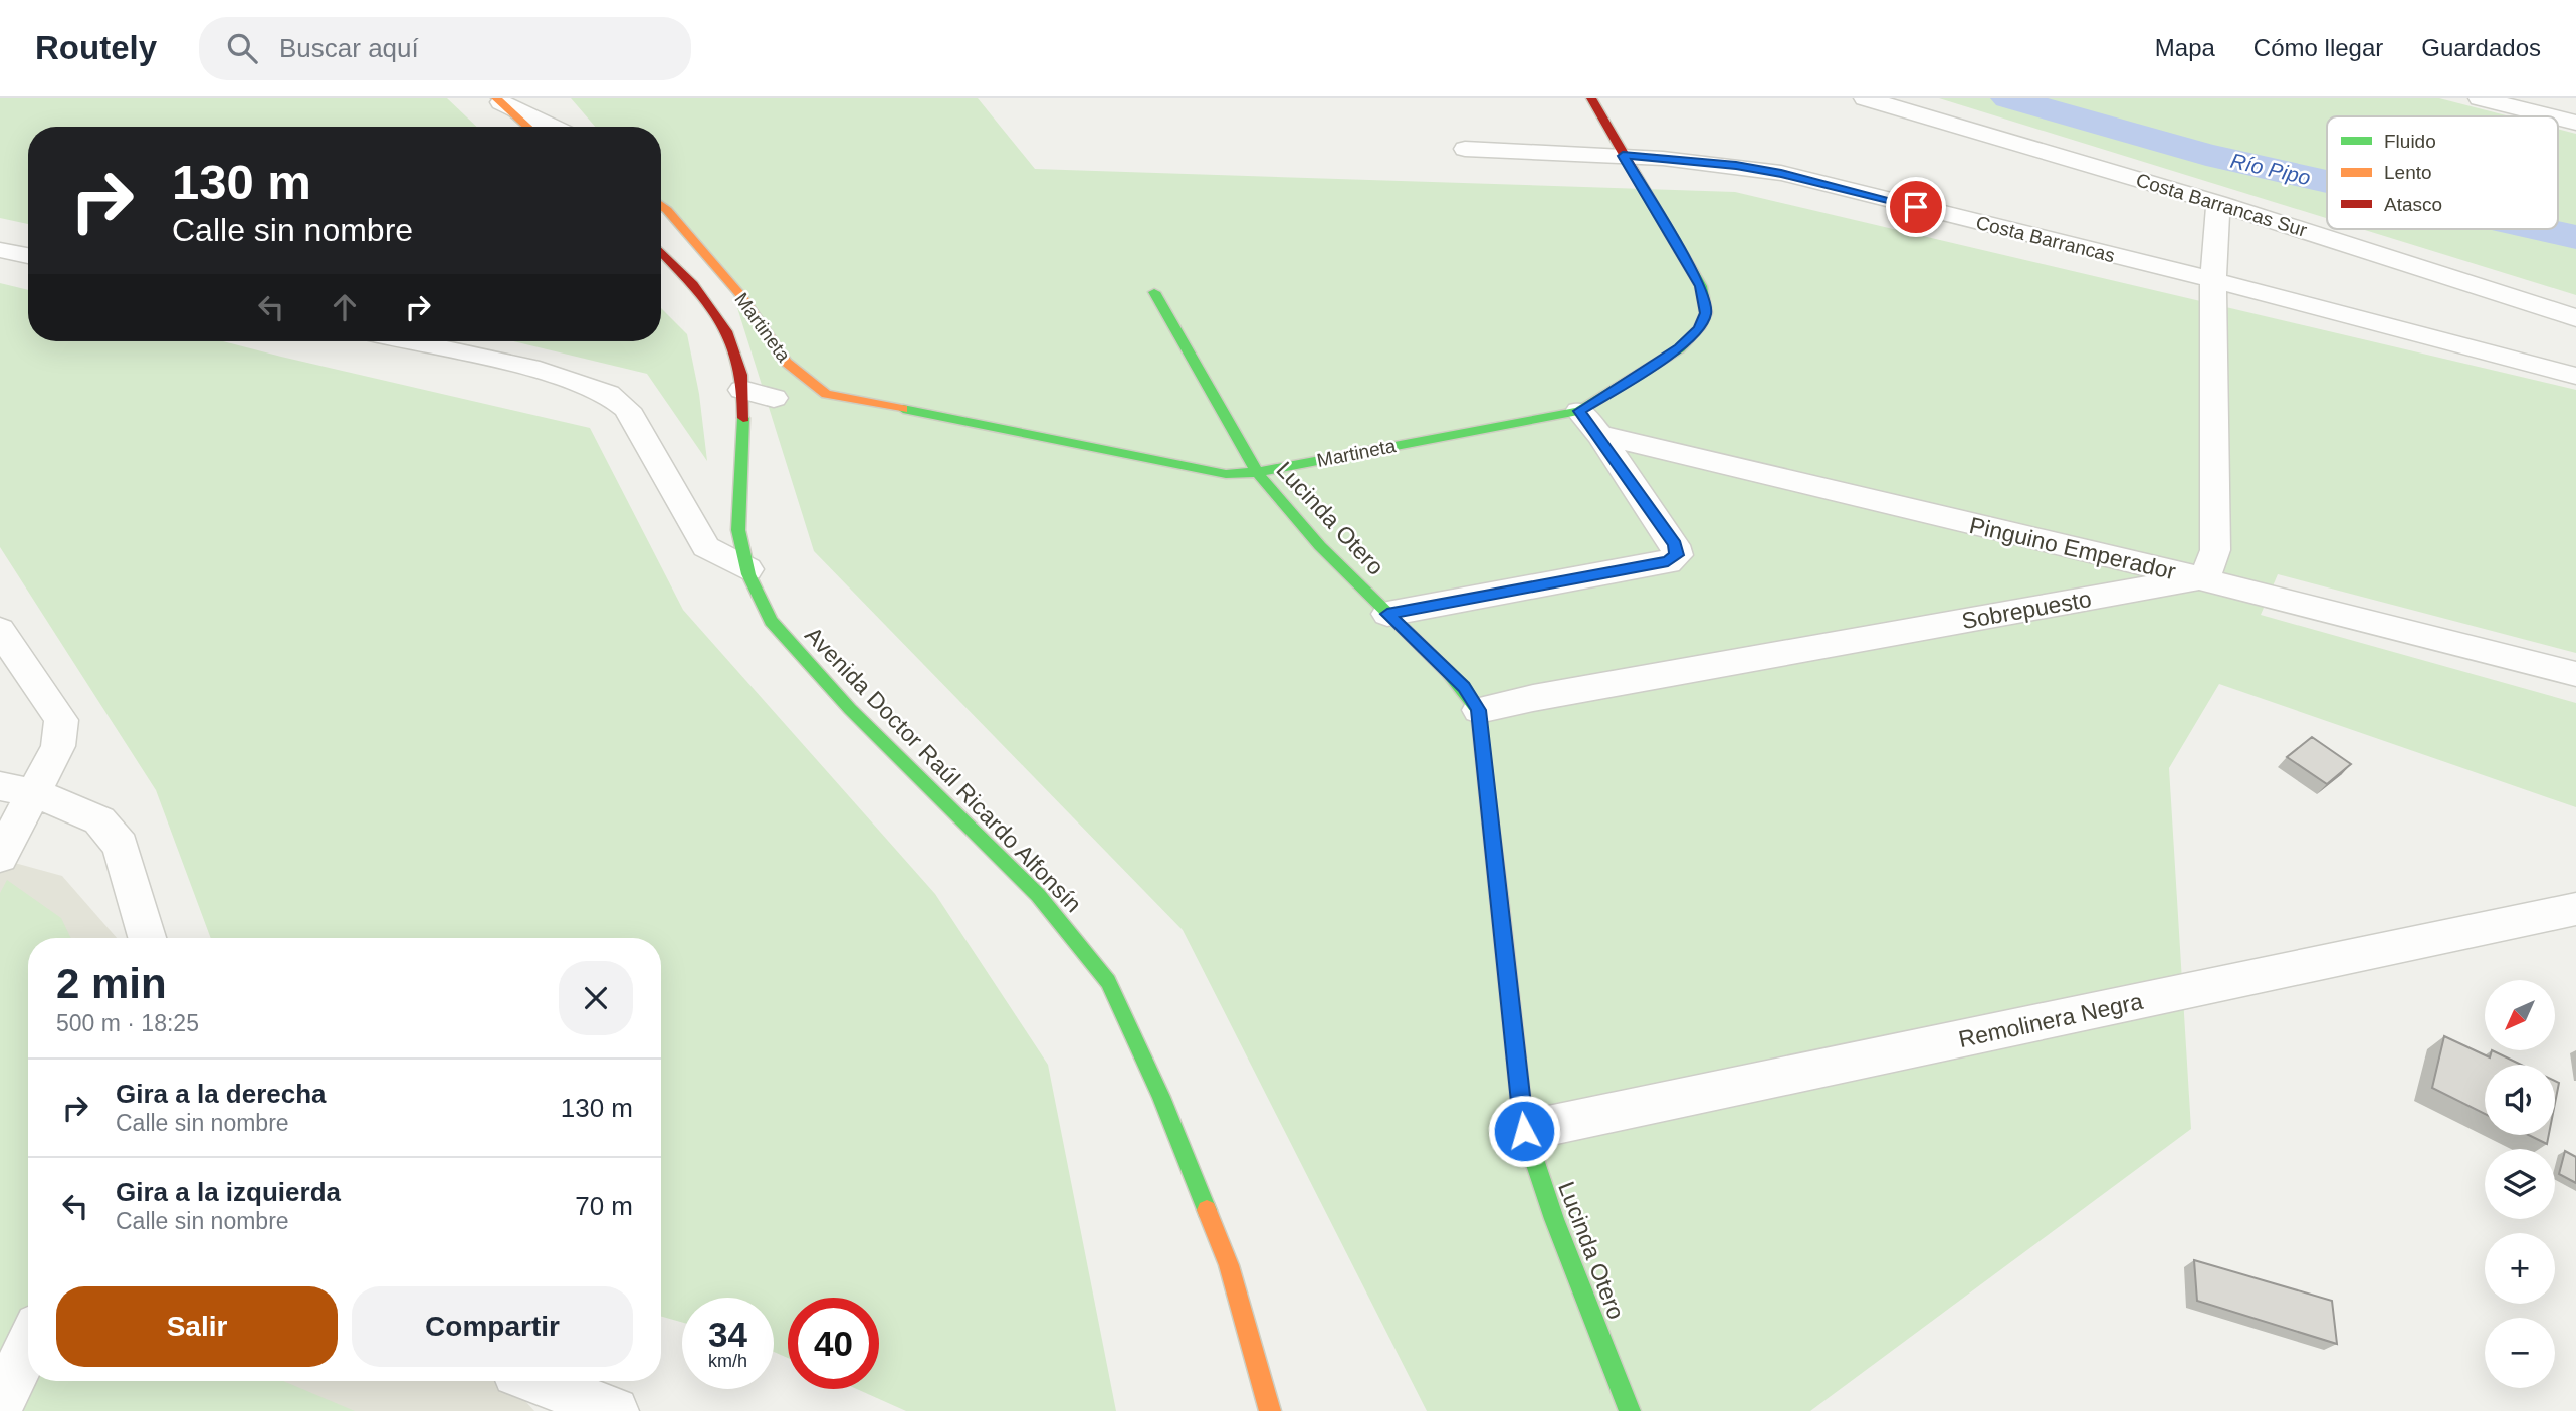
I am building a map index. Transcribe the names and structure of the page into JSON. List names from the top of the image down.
{
  "streets": {
    "street": [
      "Costa Barrancas Sur",
      "Costa Barrancas",
      "Martineta",
      "Lucinda Otero",
      "Pinguino Emperador",
      "Sobrepuesto",
      "Avenida Doctor Raúl Ricardo Alfonsín",
      "Remolinera Negra"
    ]
  },
  "crossings": [
    ["Costa Barrancas", "Martineta"],
    ["Martineta", "Lucinda Otero"],
    ["Martineta", "Avenida Doctor Raúl Ricardo Alfonsín"],
    ["Lucinda Otero", "Sobrepuesto"],
    ["Lucinda Otero", "Remolinera Negra"],
    ["Pinguino Emperador", "Sobrepuesto"]
  ],
  "water": ["Río Pipo"],
  "legend": ["Fluido", "Lento", "Atasco"],
  "north": "bottom left",
  "page": {
    "header": "Routely",
    "search": "Buscar aquí",
    "nav": ["Mapa", "Cómo llegar", "Guardados"],
    "turn": ["130 m", "Calle sin nombre"],
    "heading": ["2 min", "500 m · 18:25"],
    "map_buttons": ["+", "−"],
    "list": [
      {
        "name": "Gira a la derecha",
        "note": "Calle sin nombre",
        "value": "130 m"
      },
      {
        "name": "Gira a la izquierda",
        "note": "Calle sin nombre",
        "value": "70 m"
      }
    ],
    "buttons": ["Salir", "Compartir"],
    "speed": "34 km/h",
    "limit": "40"
  }
}
